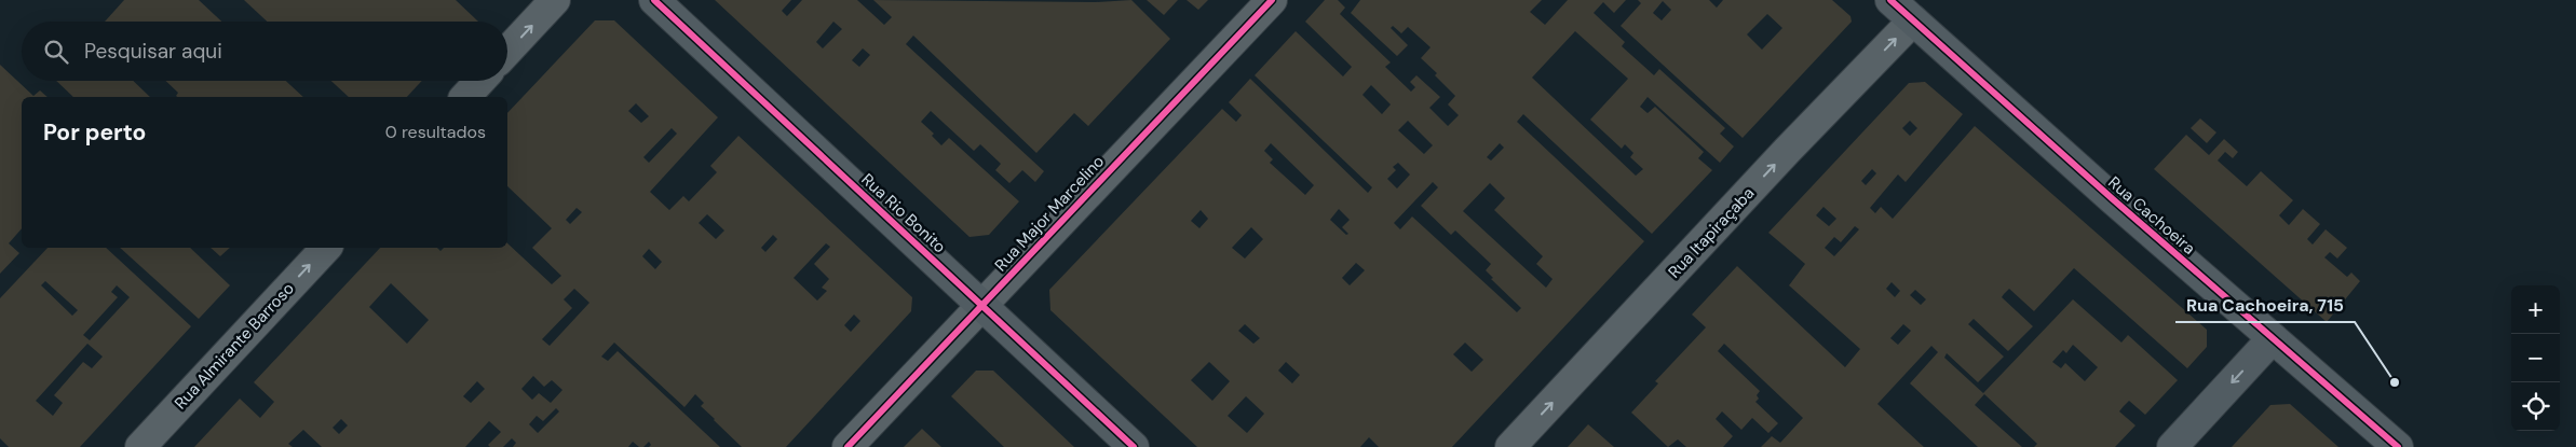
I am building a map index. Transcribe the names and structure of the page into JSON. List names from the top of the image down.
{
  "streets": {
    "street": [
      "Rua Rio Bonito",
      "Rua Major Marcelino",
      "Rua Cachoeira",
      "Rua Itapiraçaba",
      "Rua Almirante Barroso"
    ]
  },
  "crossings": [
    ["Rua Rio Bonito", "Rua Major Marcelino"],
    ["Rua Cachoeira", "Rua Itapiraçaba"]
  ],
  "one_way": ["Rua Itapiraçaba", "Rua Almirante Barroso"],
  "places": ["Rua Cachoeira, 715"],
  "page": {
    "search": "Pesquisar aqui",
    "heading": ["Por perto", "0 resultados"],
    "map_buttons": ["+", "−"]
  }
}
